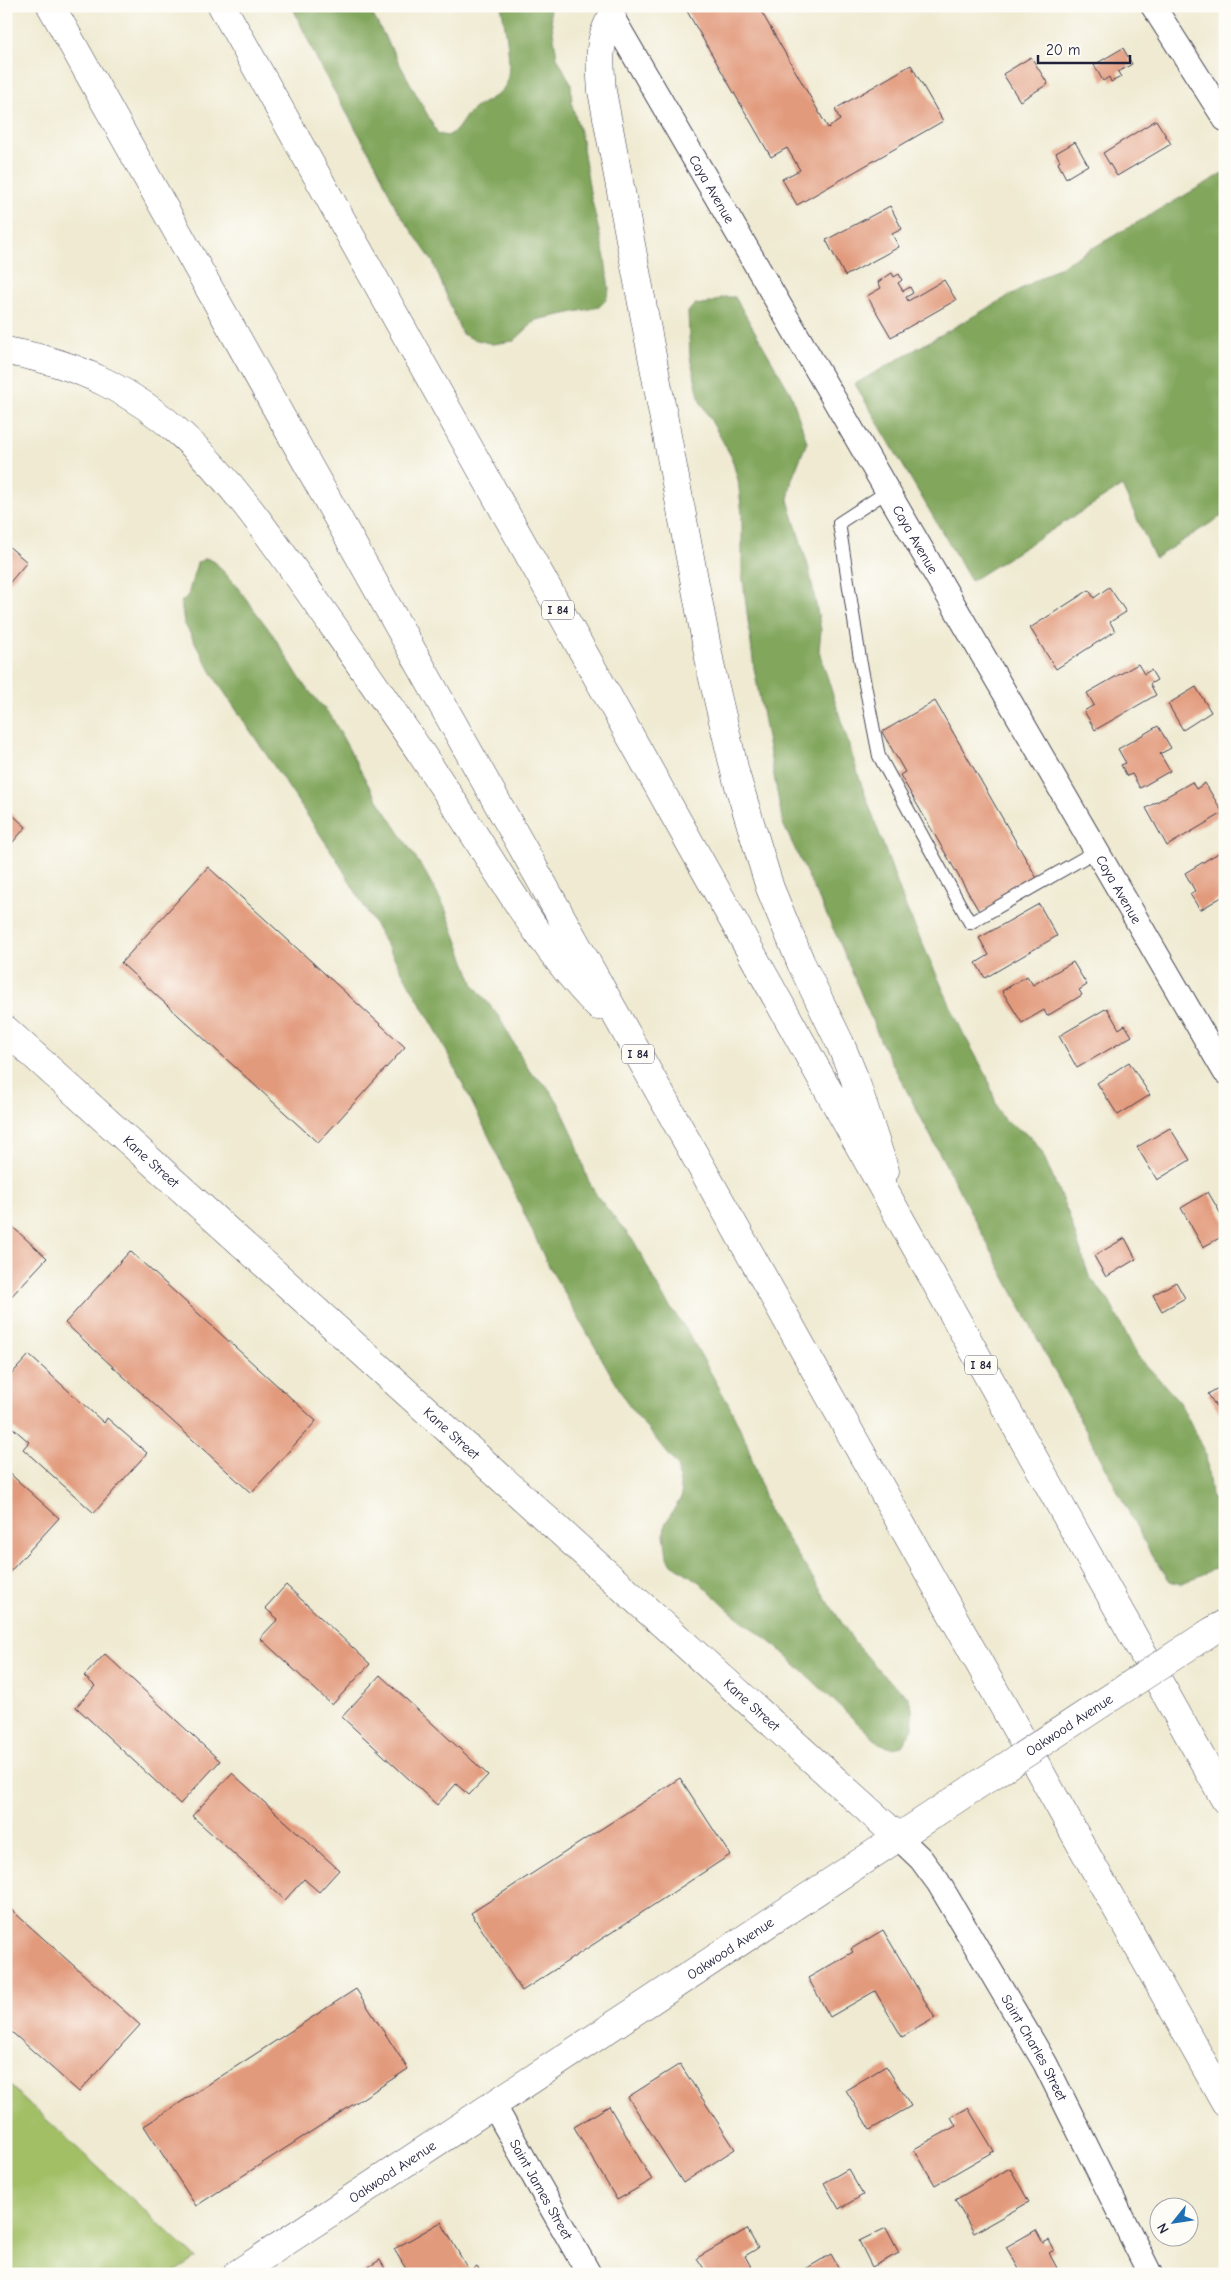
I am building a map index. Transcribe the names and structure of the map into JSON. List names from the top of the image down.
{
  "streets": {
    "main road": ["I 84", "Kane Street", "Oakwood Avenue"],
    "street": ["Caya Avenue", "Saint Charles Street", "Saint James Street"]
  },
  "crossings": [
    ["Kane Street", "Oakwood Avenue"],
    ["Kane Street", "Saint Charles Street"],
    ["Oakwood Avenue", "Saint Charles Street"],
    ["Oakwood Avenue", "Saint James Street"]
  ],
  "scale_bar": "20 m",
  "north": "bottom left"
}
